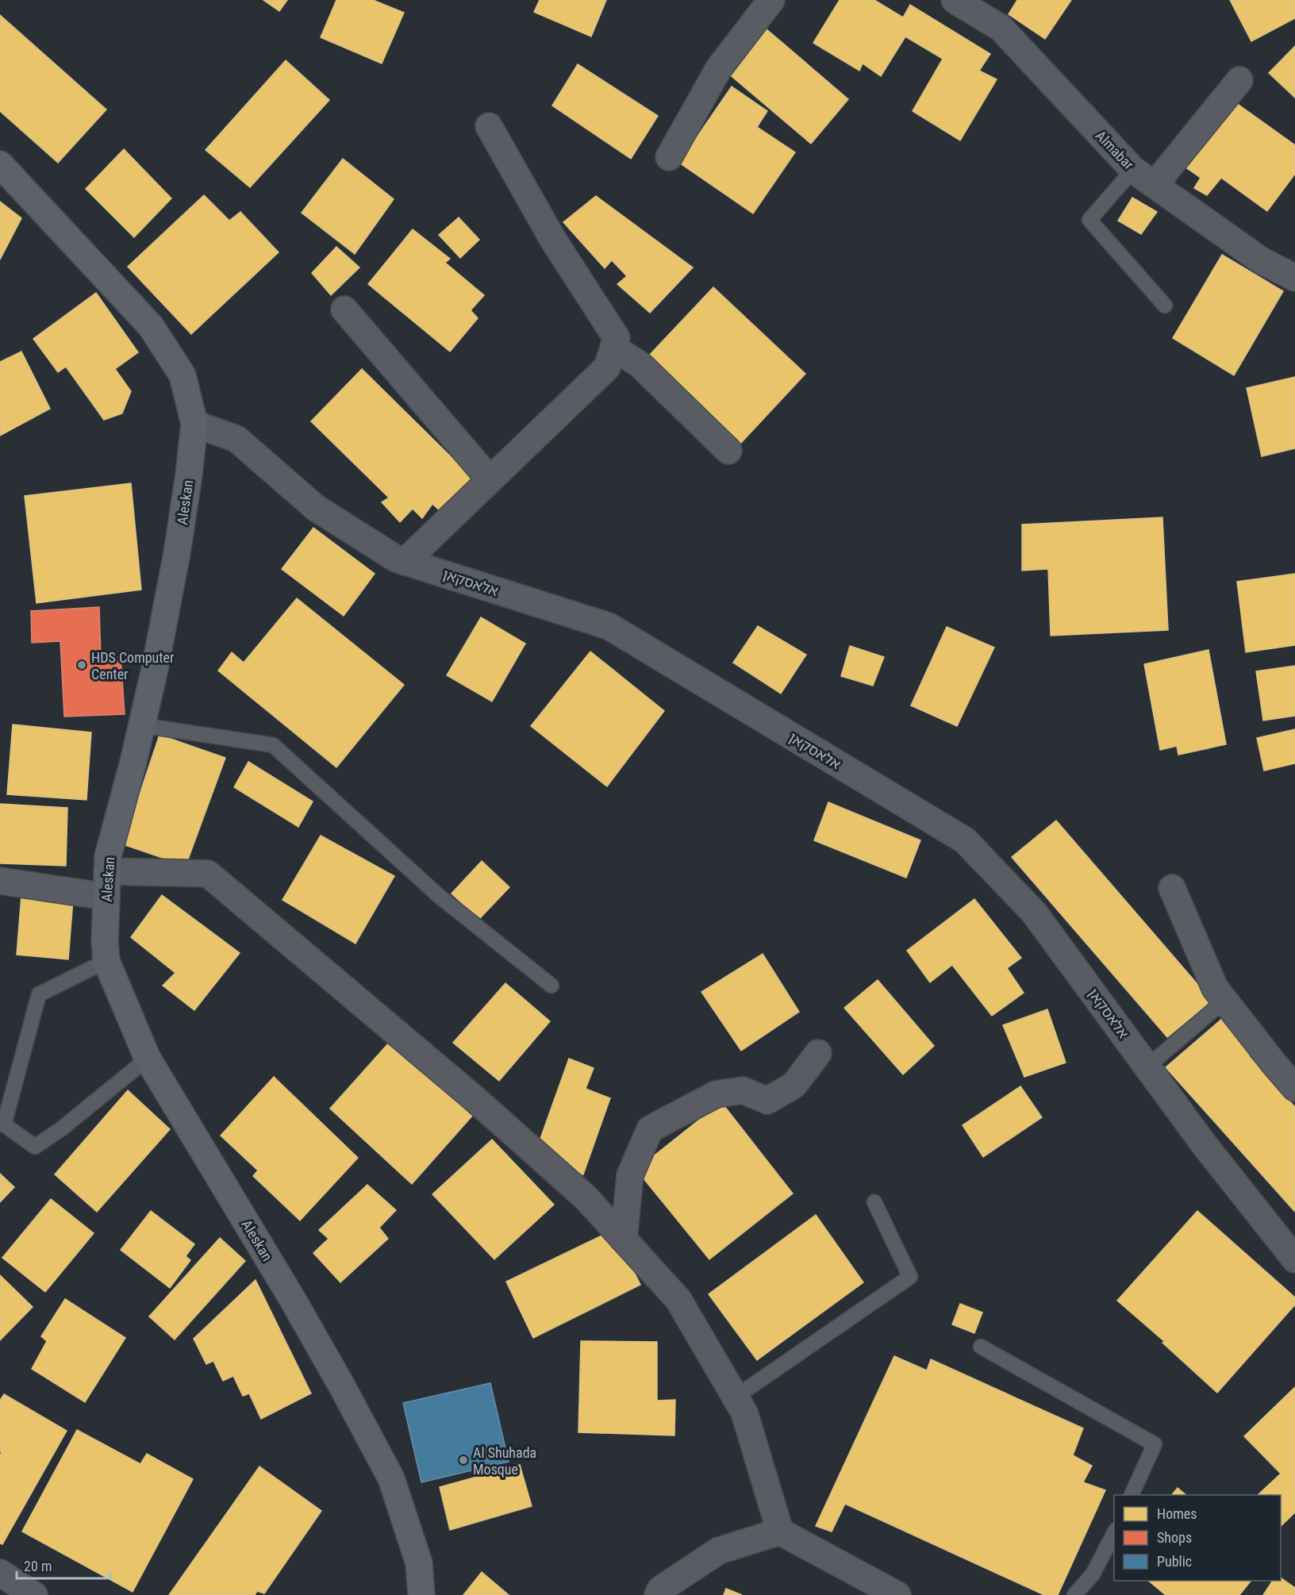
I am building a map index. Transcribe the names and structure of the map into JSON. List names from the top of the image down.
{
  "streets": {
    "street": ["Almabar", "Aleskan", "אלאסקאן"]
  },
  "crossings": [
    ["Aleskan", "אלאסקאן"]
  ],
  "places": ["HDS Computer Center", "Al Shuhada Mosque"],
  "legend": ["Homes", "Shops", "Public"],
  "scale_bar": "20 m"
}
